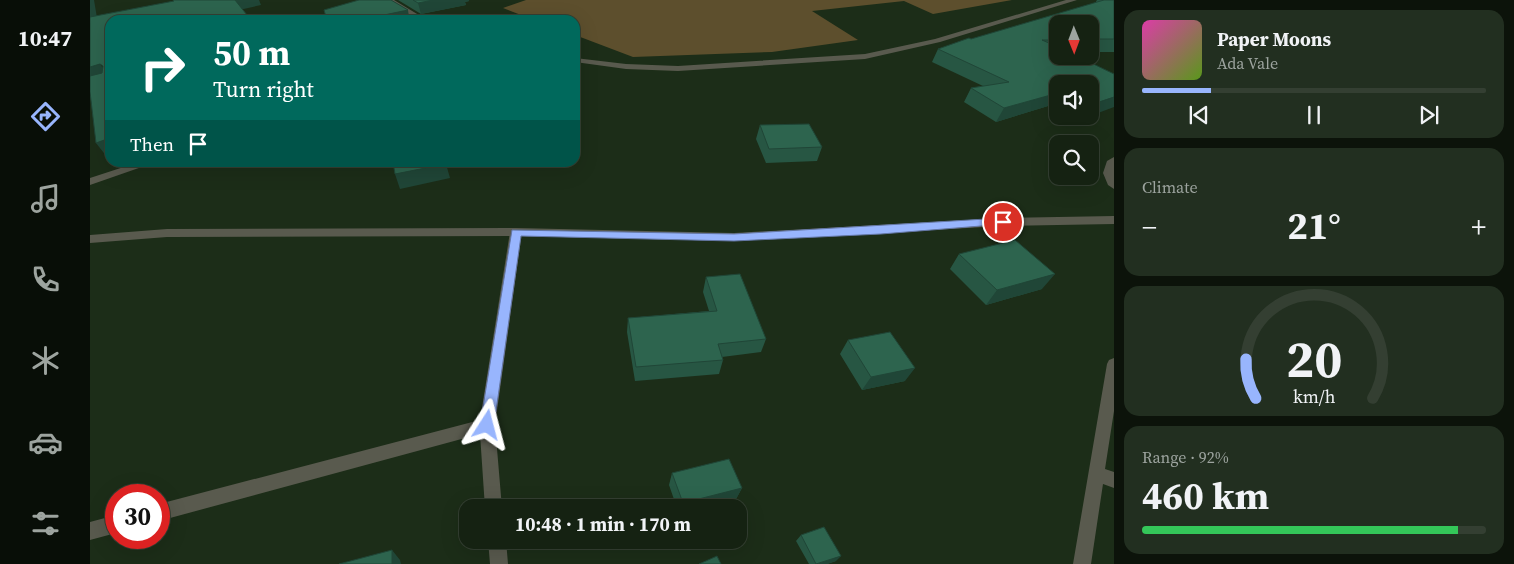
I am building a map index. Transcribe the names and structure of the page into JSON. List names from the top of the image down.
{
  "north": "bottom",
  "page": {
    "tabs": "10:47",
    "turn": ["50 m", "Turn right"],
    "song": ["Paper Moons", "Ada Vale"],
    "then": "Then",
    "tile": [
      "Climate",
      ["Range · 92%", "460 km"]
    ],
    "heat": ["−", "21°", "+"],
    "limit": "30",
    "trip": "10:48 · 1 min · 170 m",
    "gauge": ["20", "km/h"]
  }
}
